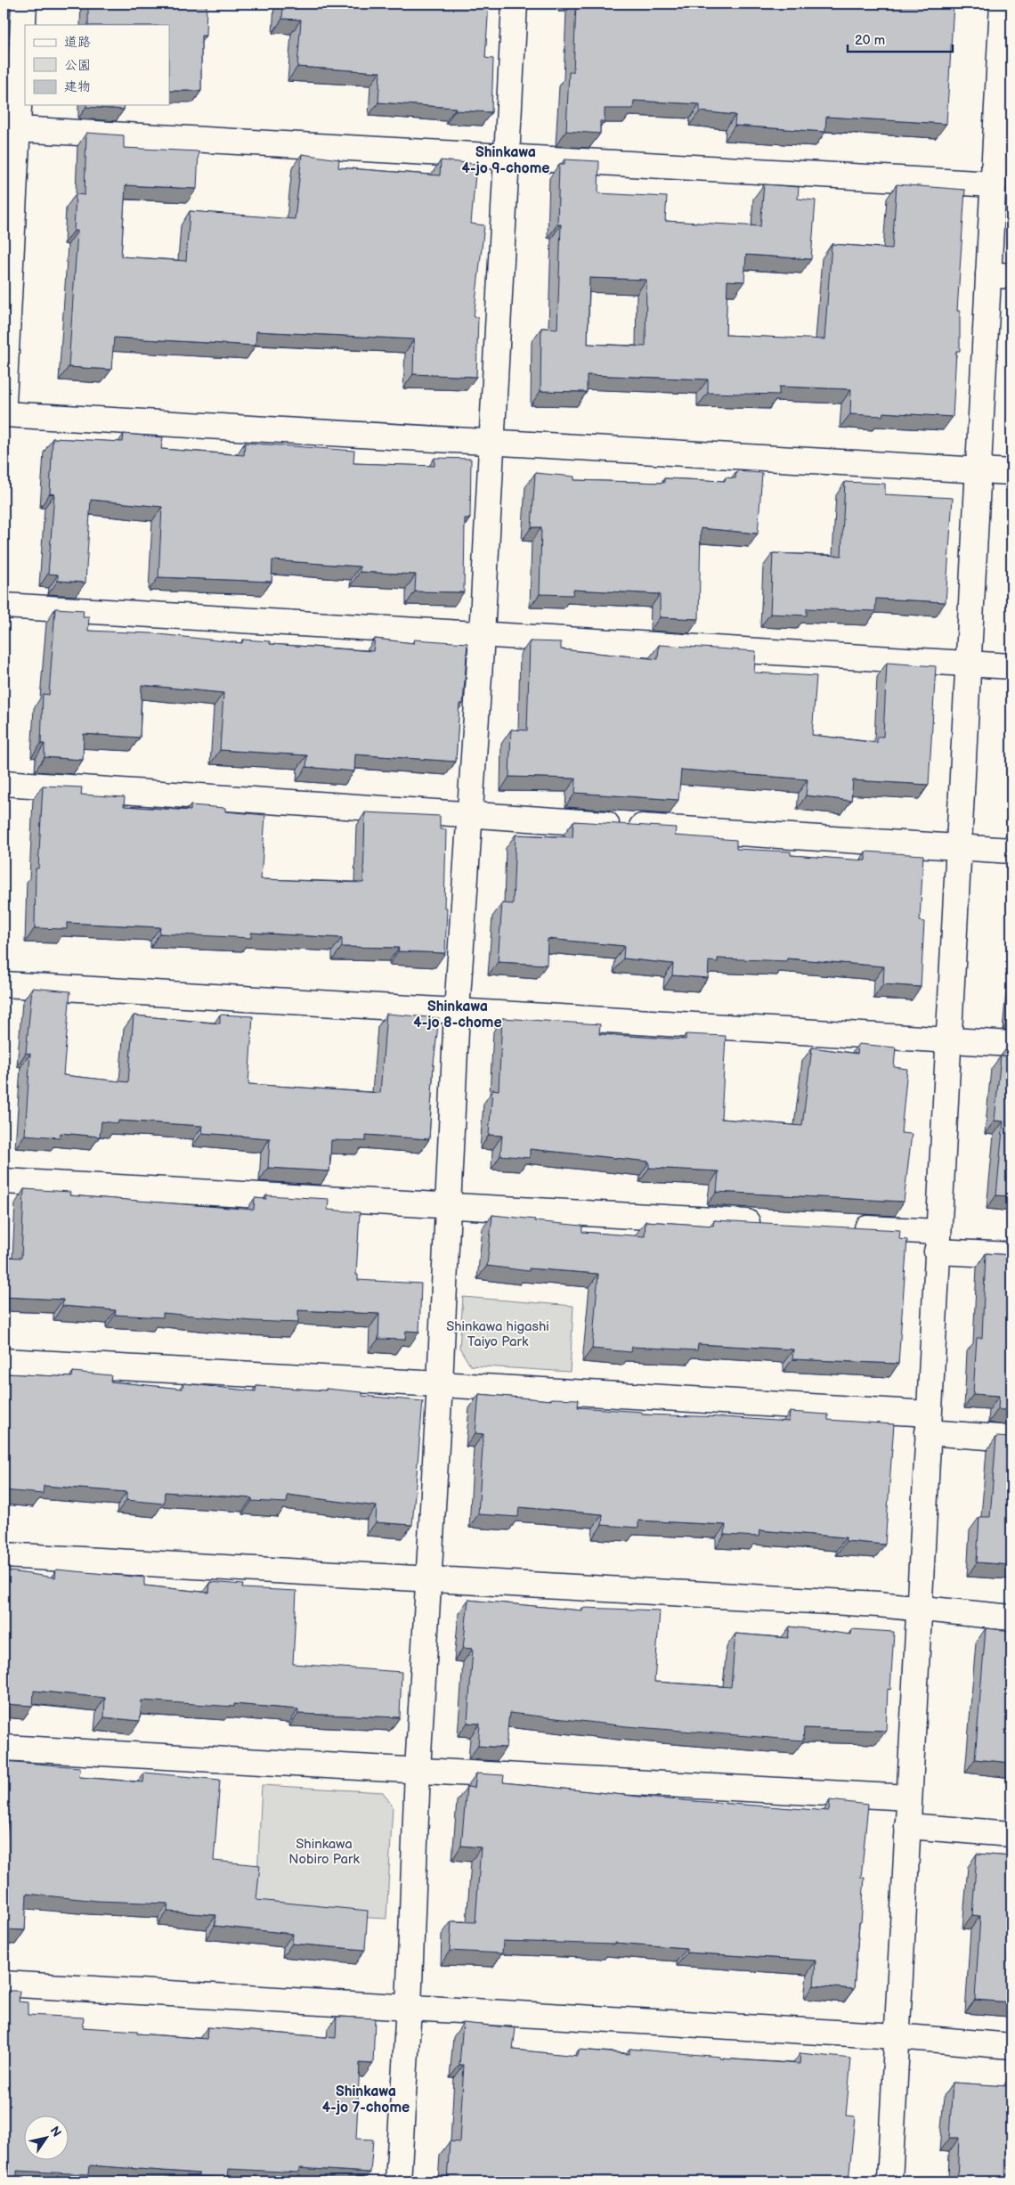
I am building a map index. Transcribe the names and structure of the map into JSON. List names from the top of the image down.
{
  "districts": ["Shinkawa 4-jo 9-chome", "Shinkawa 4-jo 8-chome", "Shinkawa 4-jo 7-chome"],
  "parks": ["Shinkawa higashi Taiyo Park", "Shinkawa Nobiro Park"],
  "legend": ["道路", "公園", "建物"],
  "scale_bar": "20 m",
  "north": "top right"
}
